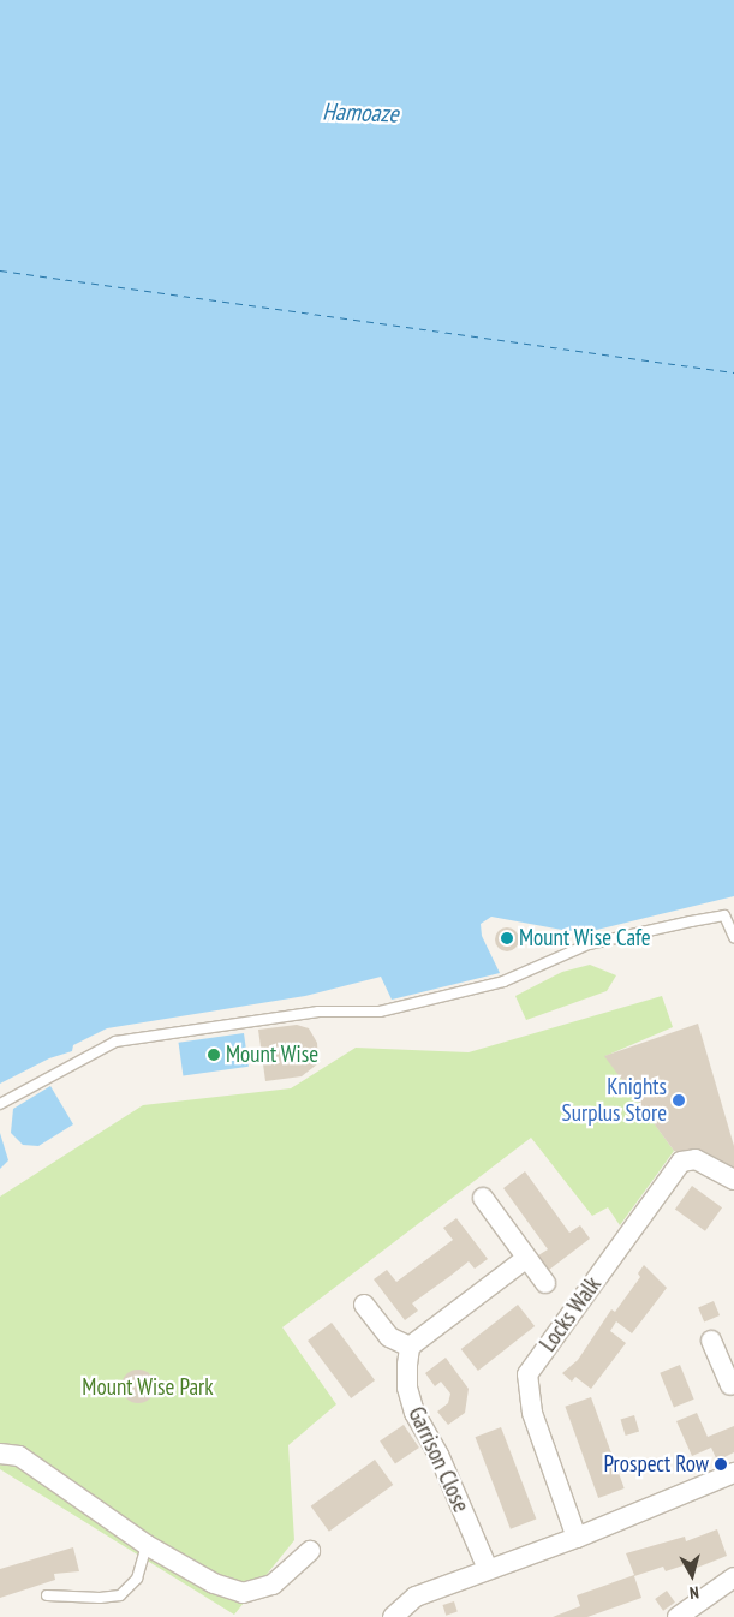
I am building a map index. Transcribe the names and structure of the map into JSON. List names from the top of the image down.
{
  "streets": {
    "street": ["Locks Walk", "Garrison Close"]
  },
  "water": ["Hamoaze"],
  "parks": ["Mount Wise Park"],
  "places": [
    "Mount Wise Cafe",
    "Mount Wise",
    "Knights Surplus Store",
    "Prospect Row"
  ],
  "north": "bottom"
}
